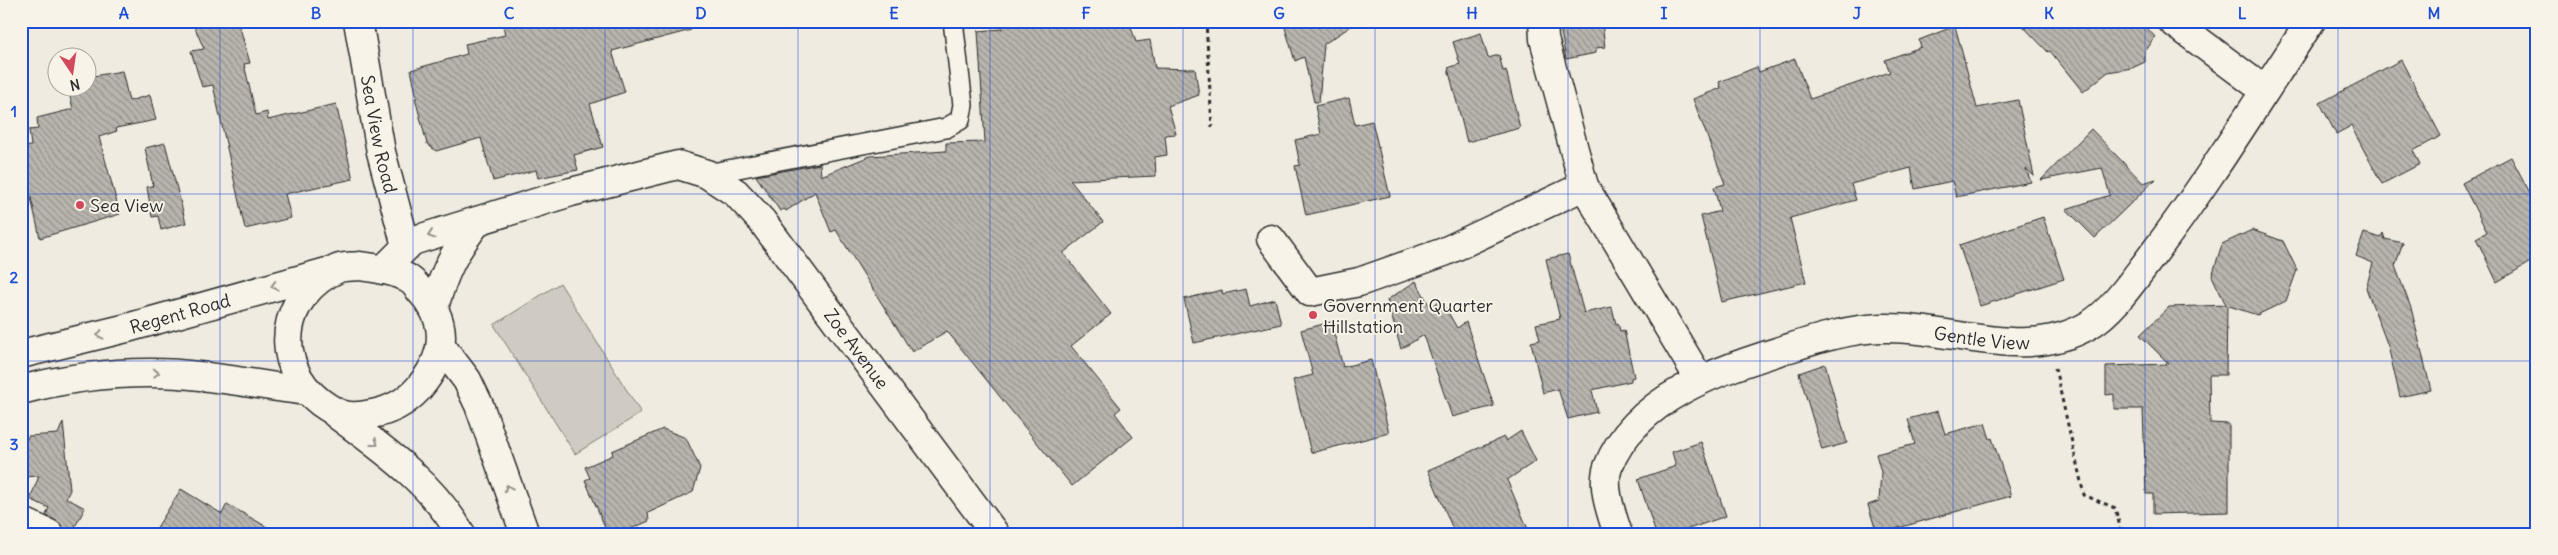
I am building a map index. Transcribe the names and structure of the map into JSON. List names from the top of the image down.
{
  "streets": {
    "street": [
      "Sea View Road",
      "Regent Road",
      "Gentle View",
      "Zoe Avenue"
    ]
  },
  "crossings": [
    ["Sea View Road", "Zoe Avenue"],
    ["Regent Road", "Zoe Avenue"]
  ],
  "places": ["Sea View", "Government Quarter Hillstation"],
  "north": "bottom",
  "grid": {
    "columns": [
      "A",
      "B",
      "C",
      "D",
      "E",
      "F",
      "G",
      "H",
      "I",
      "J",
      "K",
      "L",
      "M"
    ],
    "rows": ["1", "2", "3"]
  }
}
